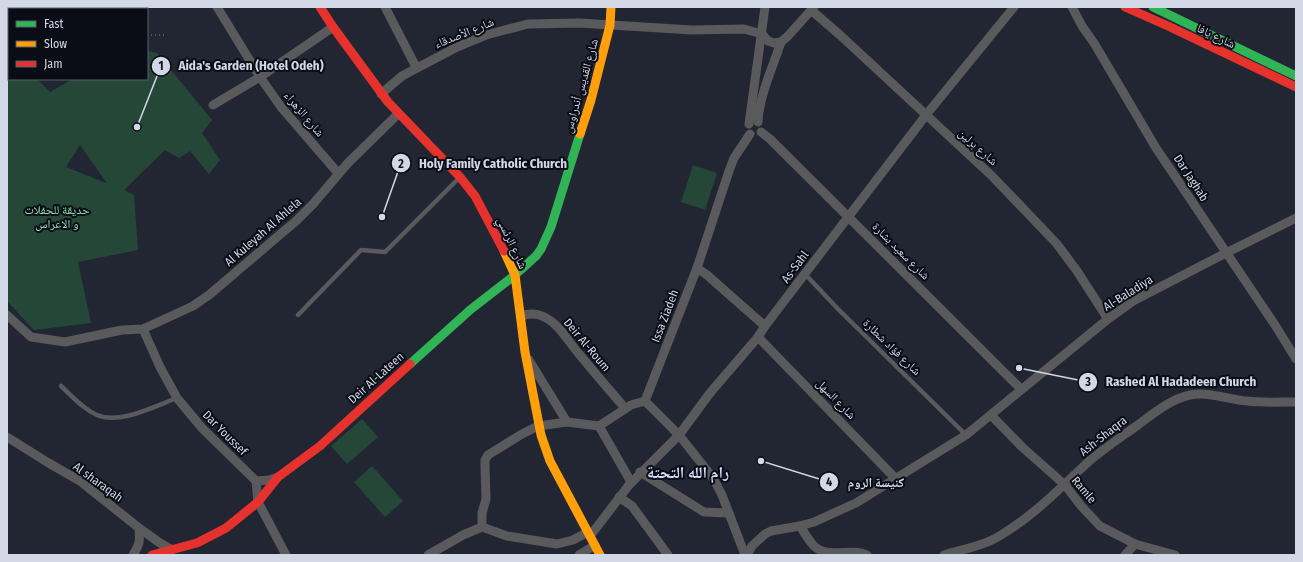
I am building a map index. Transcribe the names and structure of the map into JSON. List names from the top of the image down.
{
  "streets": {
    "main road": [
      "شارع يافا",
      "شارع القديس أندراوس",
      "شارع الرئسي",
      "Deir Al-Lateen"
    ],
    "street": [
      "شارع الأصدقاء",
      "شارع الزهراء",
      "شارع برلين",
      "Dar Jaghab",
      "Al Kuleyah Al Ahlela",
      "شارع سعيد بشارة",
      "As-Sahl",
      "Al-Baladiya",
      "Issa Ziadeh",
      "Deir Al-Roum",
      "شارع السهل",
      "Dar Youssef",
      "Ash-Shaqra",
      "Al sharaqah",
      "Ramle"
    ],
    "lane": ["شارع فؤاد شطارة"]
  },
  "crossings": [
    ["شارع الأصدقاء", "شارع القديس أندراوس"],
    ["شارع الأصدقاء", "شارع الرئسي"],
    ["شارع القديس أندراوس", "شارع الرئسي"],
    ["شارع القديس أندراوس", "Deir Al-Lateen"],
    ["شارع الزهراء", "Al Kuleyah Al Ahlela"],
    ["شارع برلين", "As-Sahl"],
    ["شارع برلين", "Al-Baladiya"],
    ["Dar Jaghab", "Al-Baladiya"],
    ["Al Kuleyah Al Ahlela", "شارع الرئسي"],
    ["Al Kuleyah Al Ahlela", "Dar Youssef"],
    ["شارع الرئسي", "As-Sahl"],
    ["شارع الرئسي", "Deir Al-Roum"],
    ["شارع الرئسي", "Deir Al-Lateen"],
    ["شارع سعيد بشارة", "As-Sahl"],
    ["شارع سعيد بشارة", "Al-Baladiya"],
    ["شارع سعيد بشارة", "Issa Ziadeh"],
    ["As-Sahl", "شارع فؤاد شطارة"],
    ["As-Sahl", "شارع السهل"],
    ["Al-Baladiya", "Ramle"],
    ["Deir Al-Lateen", "Al sharaqah"],
    ["Ash-Shaqra", "Ramle"]
  ],
  "districts": ["رام الله التحتة"],
  "parks": ["حديقة للحفلات و الاعراس"],
  "places": [
    "Aida's Garden (Hotel Odeh)",
    "Holy Family Catholic Church",
    "Rashed Al Hadadeen Church",
    "كنيسة الروم"
  ],
  "legend": ["Fast", "Slow", "Jam"]
}
